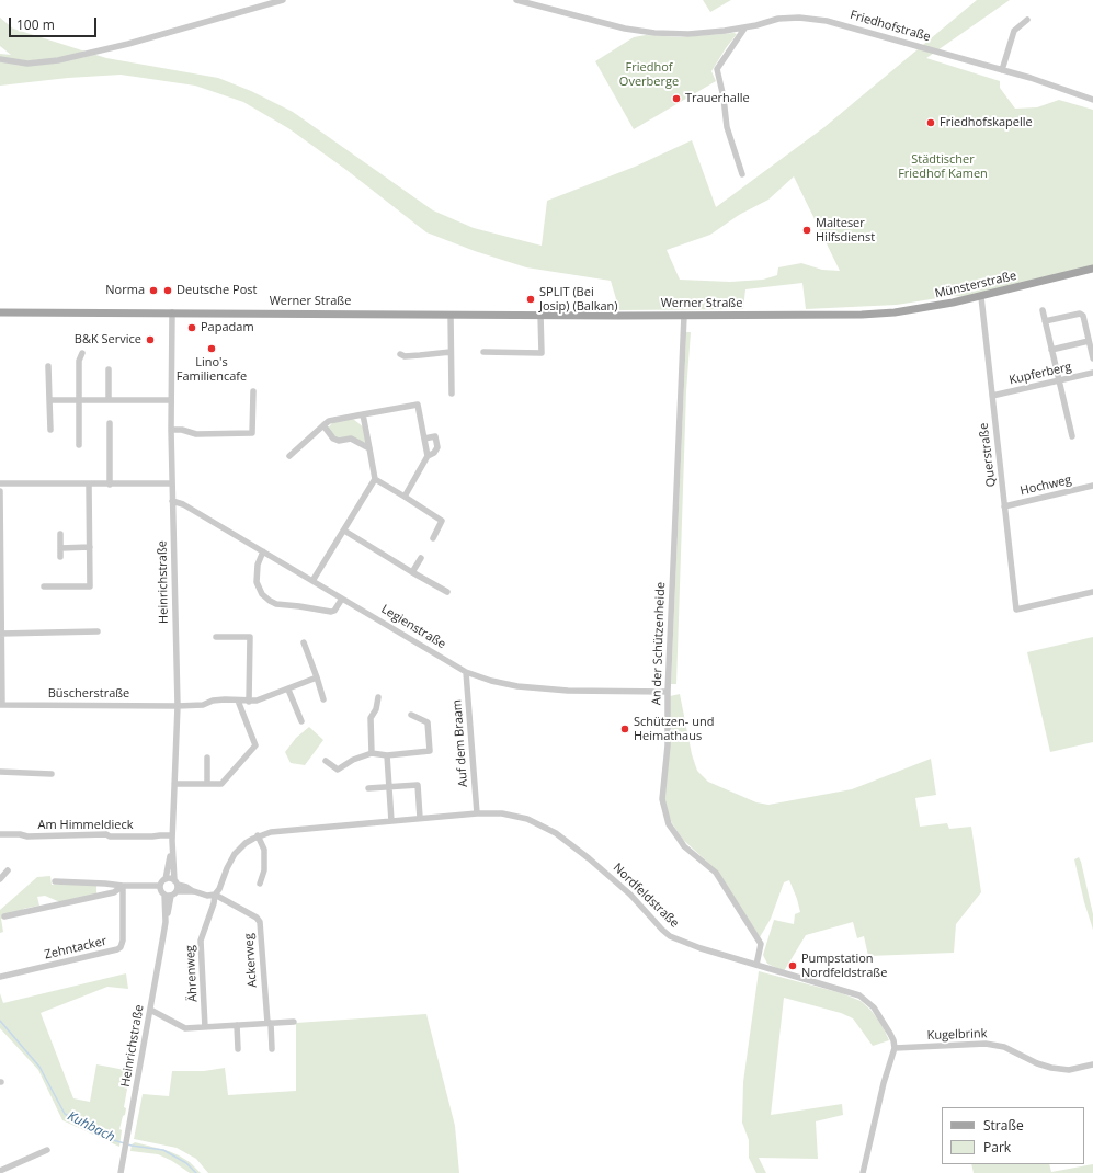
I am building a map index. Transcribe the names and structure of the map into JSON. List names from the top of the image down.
{
  "streets": {
    "main road": ["Münsterstraße", "Werner Straße"],
    "street": [
      "Friedhofstraße",
      "Kupferberg",
      "Querstraße",
      "Hochweg",
      "Heinrichstraße",
      "Legienstraße",
      "An der Schützenheide",
      "Büscherstraße",
      "Auf dem Braam",
      "Am Himmeldieck",
      "Nordfeldstraße",
      "Zehntacker",
      "Ackerweg",
      "Ährenweg",
      "Kugelbrink"
    ]
  },
  "crossings": [
    ["Münsterstraße", "Werner Straße"],
    ["Münsterstraße", "Querstraße"],
    ["Werner Straße", "Heinrichstraße"],
    ["Werner Straße", "An der Schützenheide"],
    ["Kupferberg", "Querstraße"],
    ["Querstraße", "Hochweg"],
    ["Heinrichstraße", "Legienstraße"],
    ["Heinrichstraße", "Büscherstraße"],
    ["Heinrichstraße", "Am Himmeldieck"],
    ["Legienstraße", "An der Schützenheide"],
    ["Legienstraße", "Auf dem Braam"],
    ["An der Schützenheide", "Nordfeldstraße"],
    ["Auf dem Braam", "Nordfeldstraße"],
    ["Nordfeldstraße", "Ackerweg"],
    ["Nordfeldstraße", "Ährenweg"],
    ["Nordfeldstraße", "Kugelbrink"],
    ["Ackerweg", "Ährenweg"]
  ],
  "water": ["Kuhbach"],
  "parks": ["Friedhof Overberge", "Städtischer Friedhof Kamen"],
  "places": [
    "Trauerhalle",
    "Friedhofskapelle",
    "Malteser Hilfsdienst",
    "Norma",
    "Deutsche Post",
    "SPLIT (Bei Josip) (Balkan)",
    "Papadam",
    "B&K Service",
    "Lino's Familiencafe",
    "Schützen- und Heimathaus",
    "Pumpstation Nordfeldstraße"
  ],
  "legend": ["Straße", "Park"],
  "scale_bar": "100 m"
}
